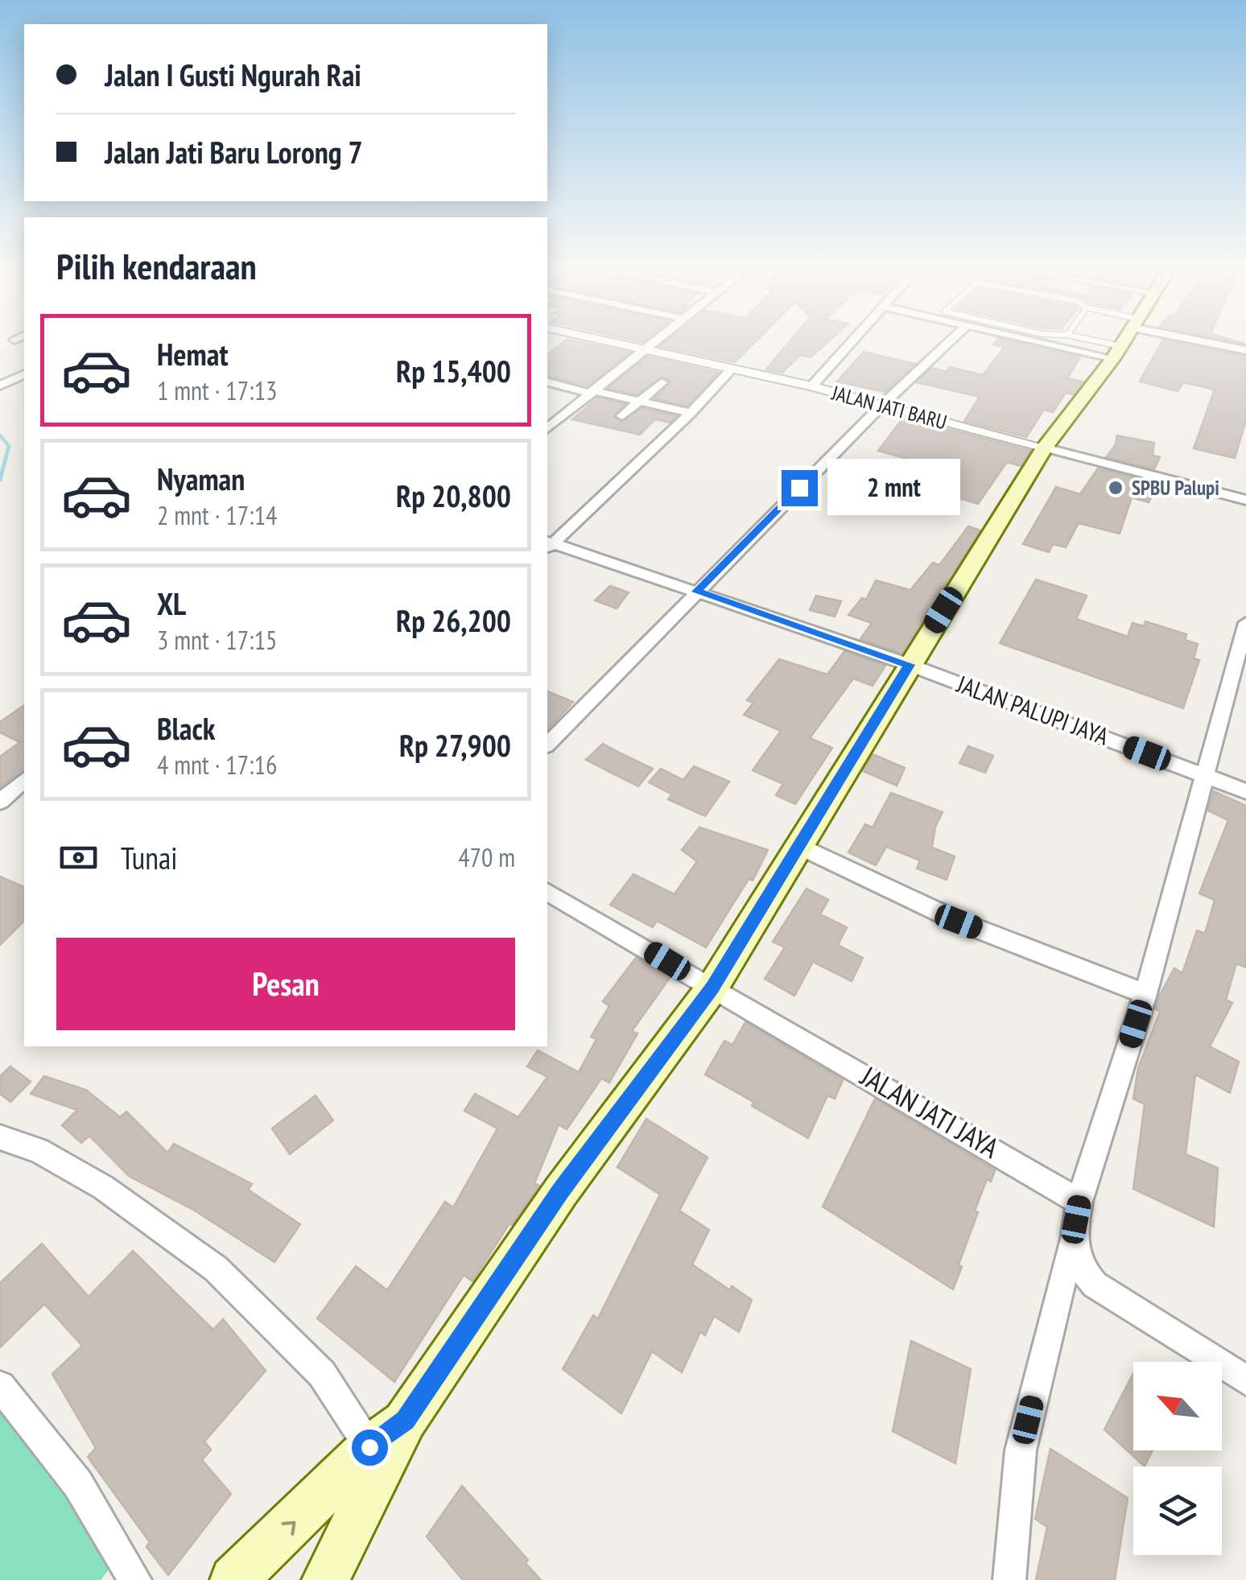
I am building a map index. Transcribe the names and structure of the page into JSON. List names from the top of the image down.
{
  "streets": {
    "street": ["JALAN JATI BARU", "JALAN PALUPI JAYA", "JALAN JATI JAYA"]
  },
  "places": ["SPBU Palupi"],
  "north": "top left",
  "page": {
    "banner": ["Jalan I Gusti Ngurah Rai", "Jalan Jati Baru Lorong 7"],
    "heading": "Pilih kendaraan",
    "list": [
      {
        "name": "Hemat",
        "note": "1 mnt · 17:13",
        "value": "Rp 15,400"
      },
      {
        "name": "Nyaman",
        "note": "2 mnt · 17:14",
        "value": "Rp 20,800"
      },
      {
        "name": "XL",
        "note": "3 mnt · 17:15",
        "value": "Rp 26,200"
      },
      {
        "name": "Black",
        "note": "4 mnt · 17:16",
        "value": "Rp 27,900"
      }
    ],
    "bubble": "2 mnt",
    "pay": ["Tunai", "470 m"],
    "buttons": "Pesan"
  }
}
